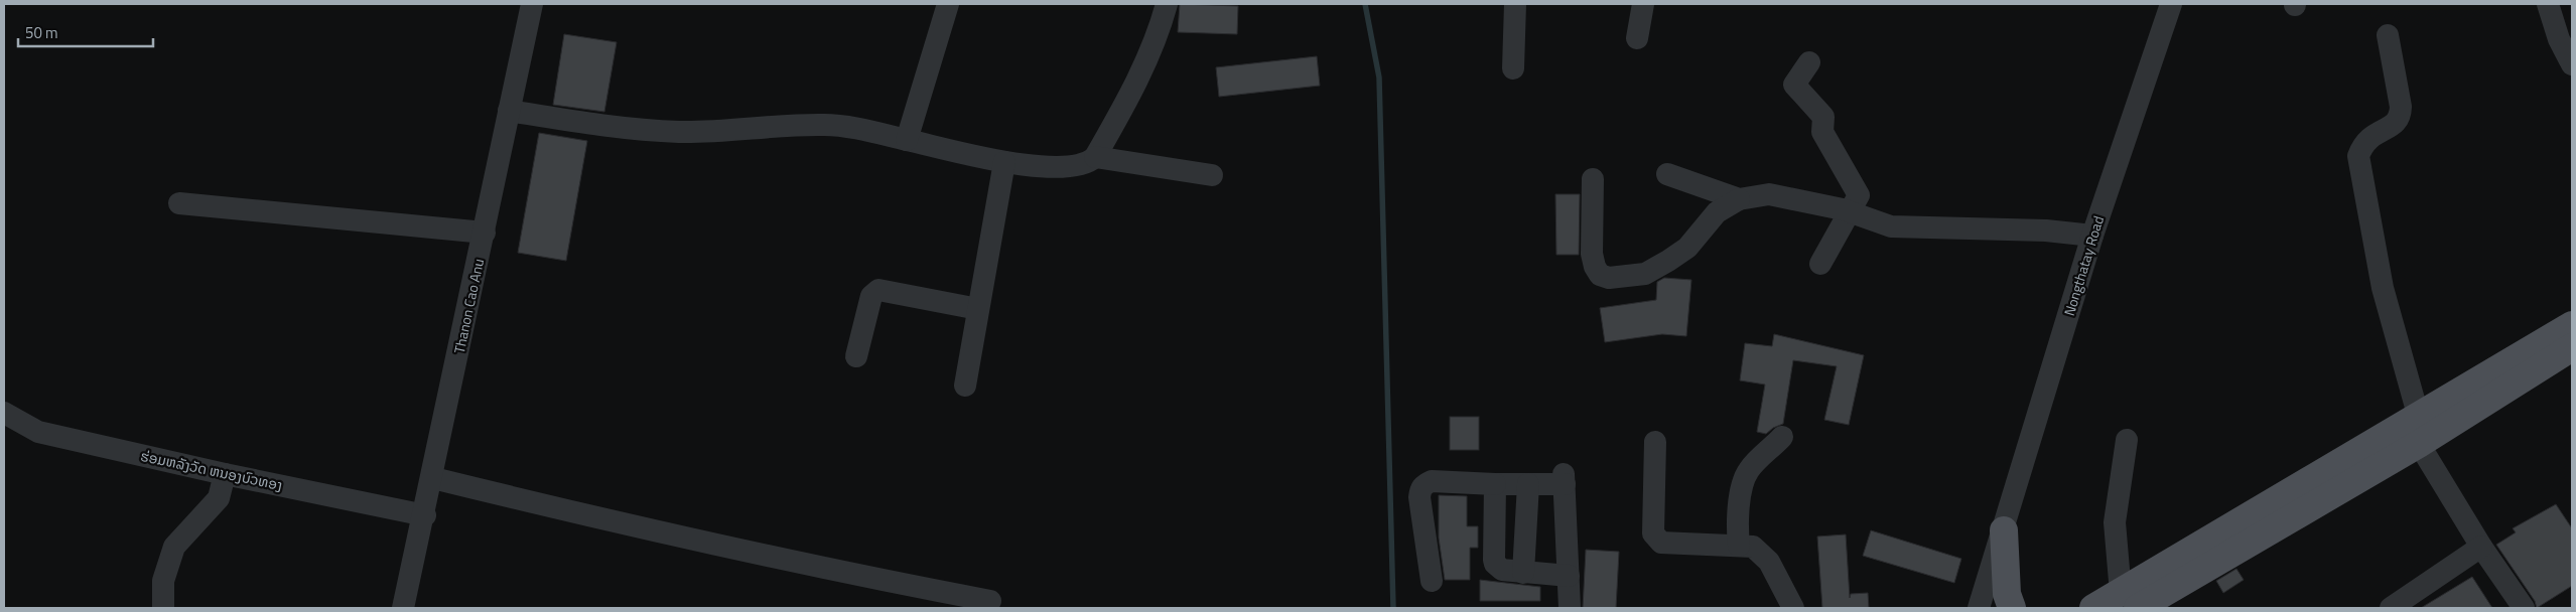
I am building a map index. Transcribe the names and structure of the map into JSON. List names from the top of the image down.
{
  "streets": {
    "street": ["Nongthatay Road", "Thanon Cao Anu", "ຮ່ອມຫລັງວັດ ຫນອງບົວທອງ"]
  },
  "crossings": [
    ["Thanon Cao Anu", "ຮ່ອມຫລັງວັດ ຫນອງບົວທອງ"]
  ],
  "scale_bar": "50 m"
}
